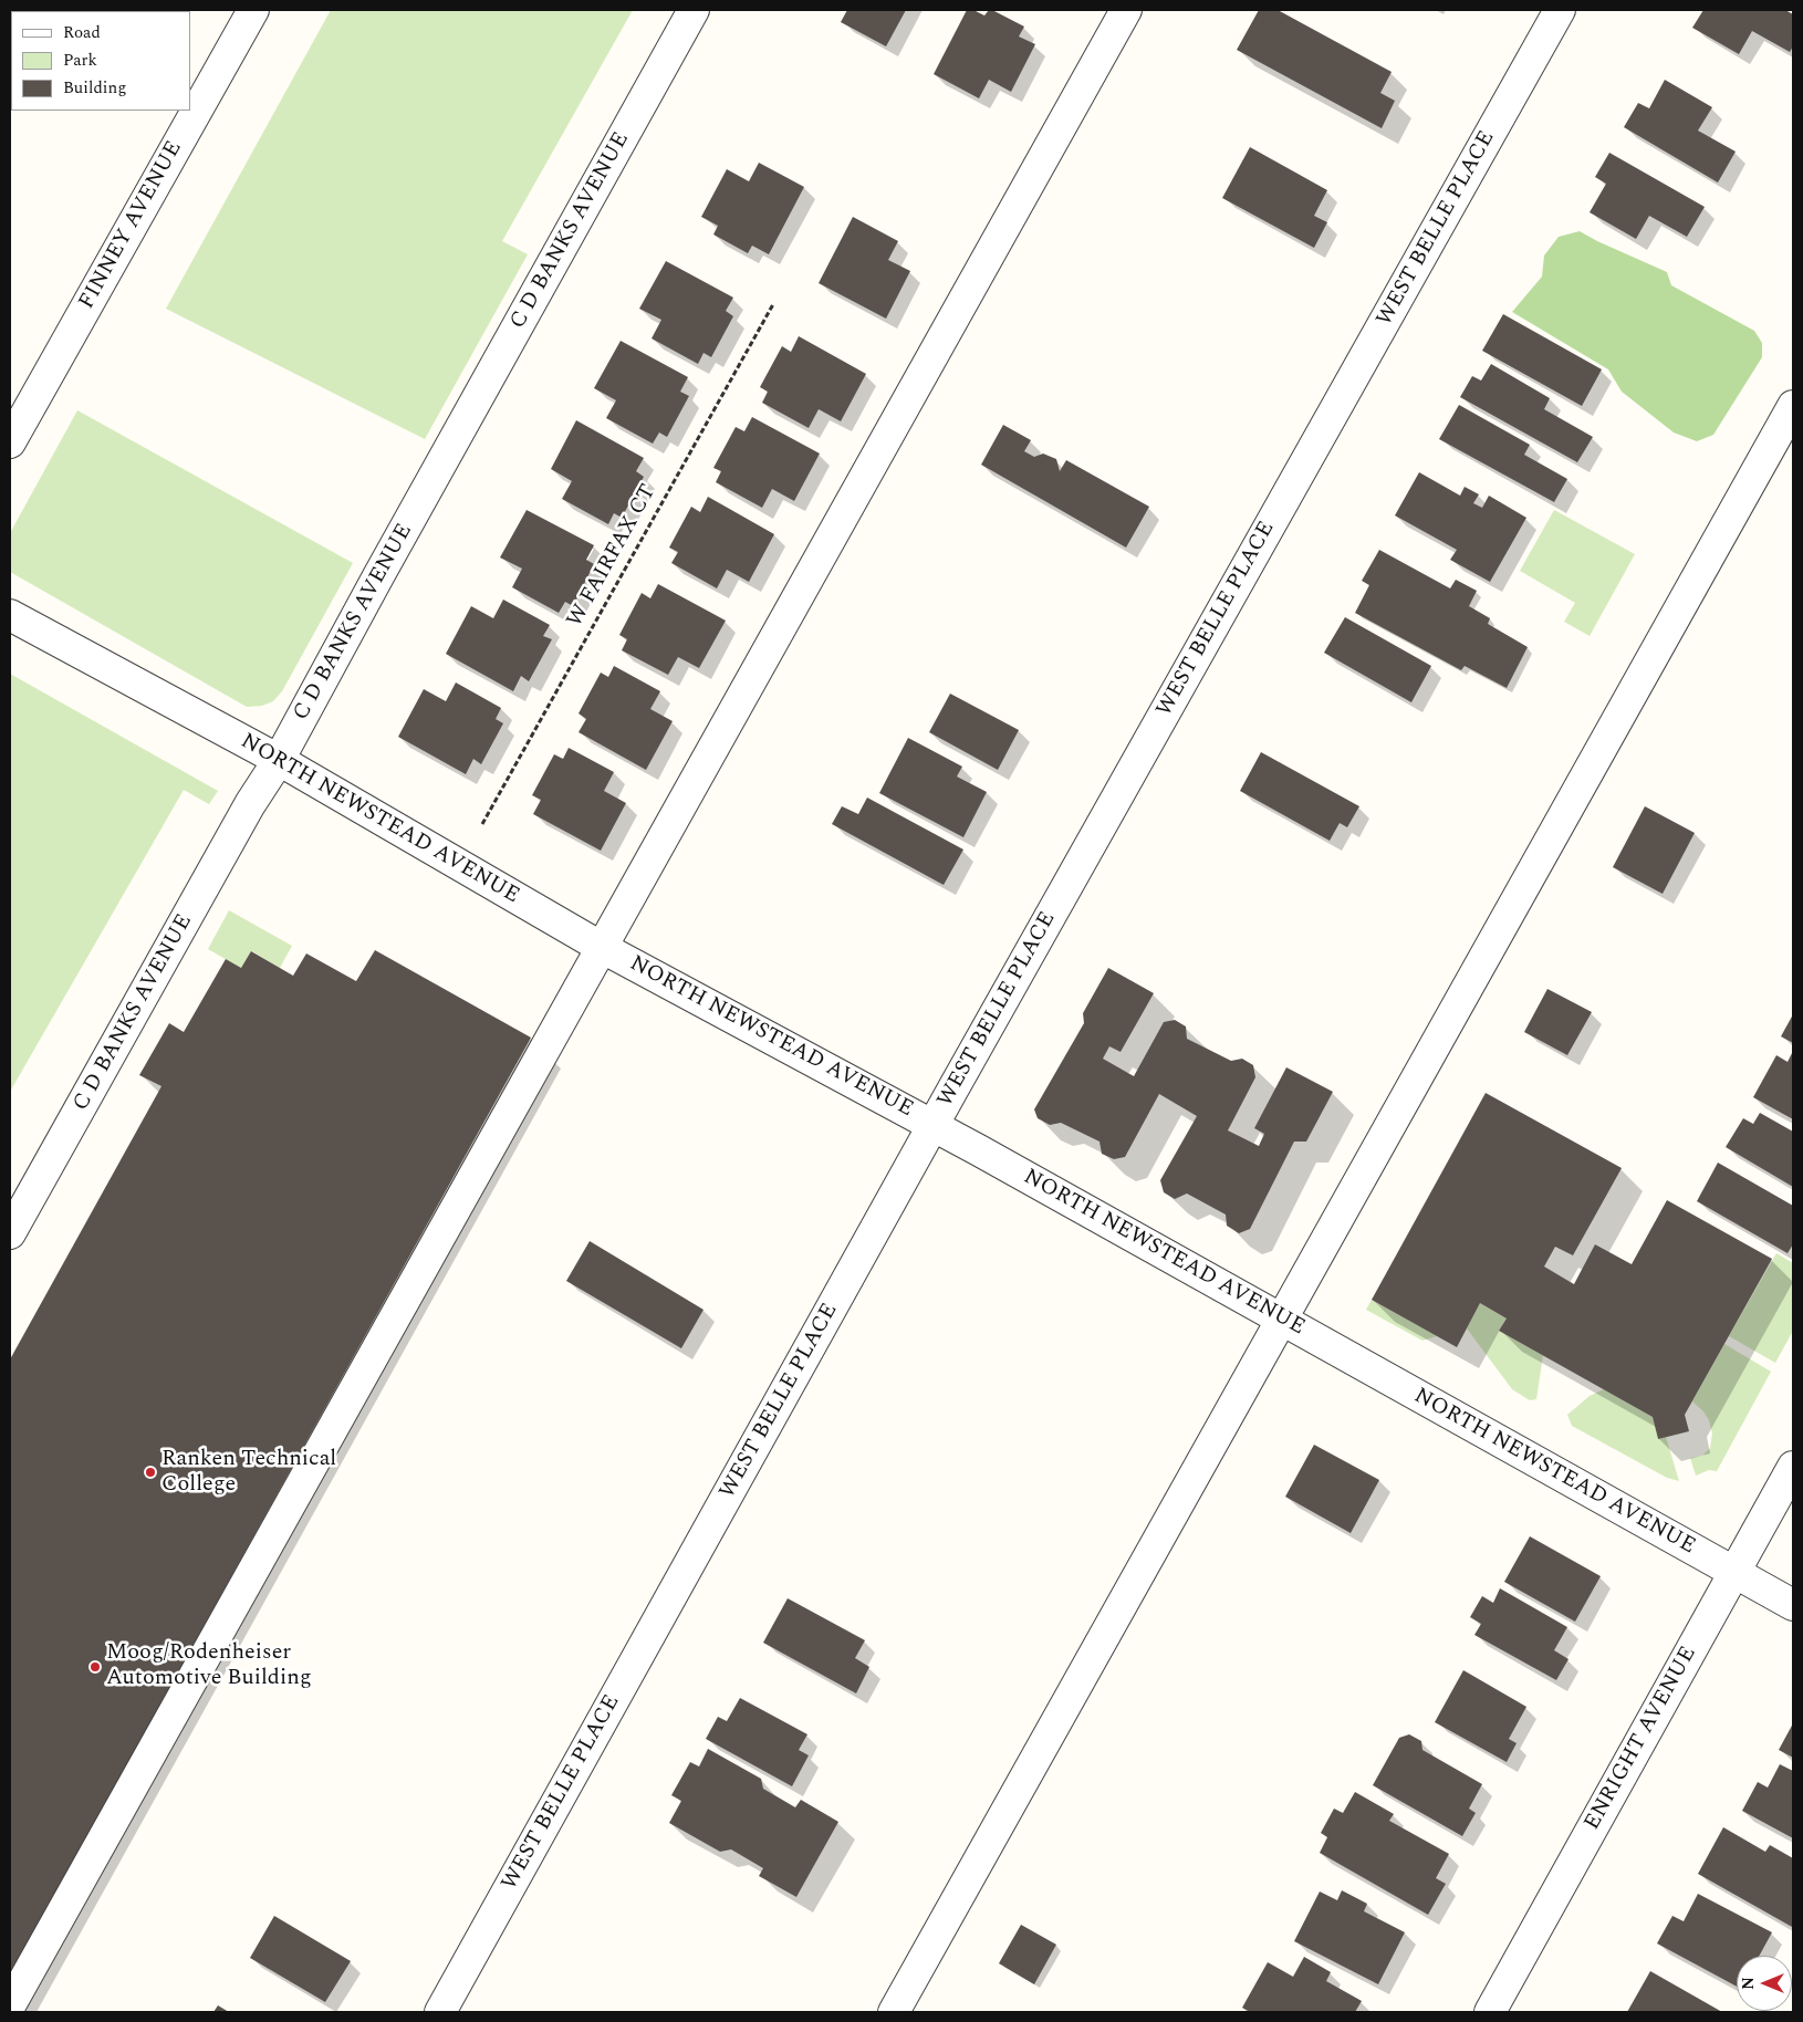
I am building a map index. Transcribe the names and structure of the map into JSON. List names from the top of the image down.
{
  "streets": {
    "street": [
      "FINNEY AVENUE",
      "WEST BELLE PLACE",
      "C D BANKS AVENUE",
      "NORTH NEWSTEAD AVENUE",
      "ENRIGHT AVENUE"
    ],
    "path": ["W FAIRFAX CT"]
  },
  "crossings": [
    ["WEST BELLE PLACE", "NORTH NEWSTEAD AVENUE"],
    ["C D BANKS AVENUE", "NORTH NEWSTEAD AVENUE"],
    ["NORTH NEWSTEAD AVENUE", "ENRIGHT AVENUE"]
  ],
  "places": ["Ranken Technical College", "Moog/Rodenheiser Automotive Building"],
  "legend": ["Road", "Park", "Building"],
  "north": "left"
}
